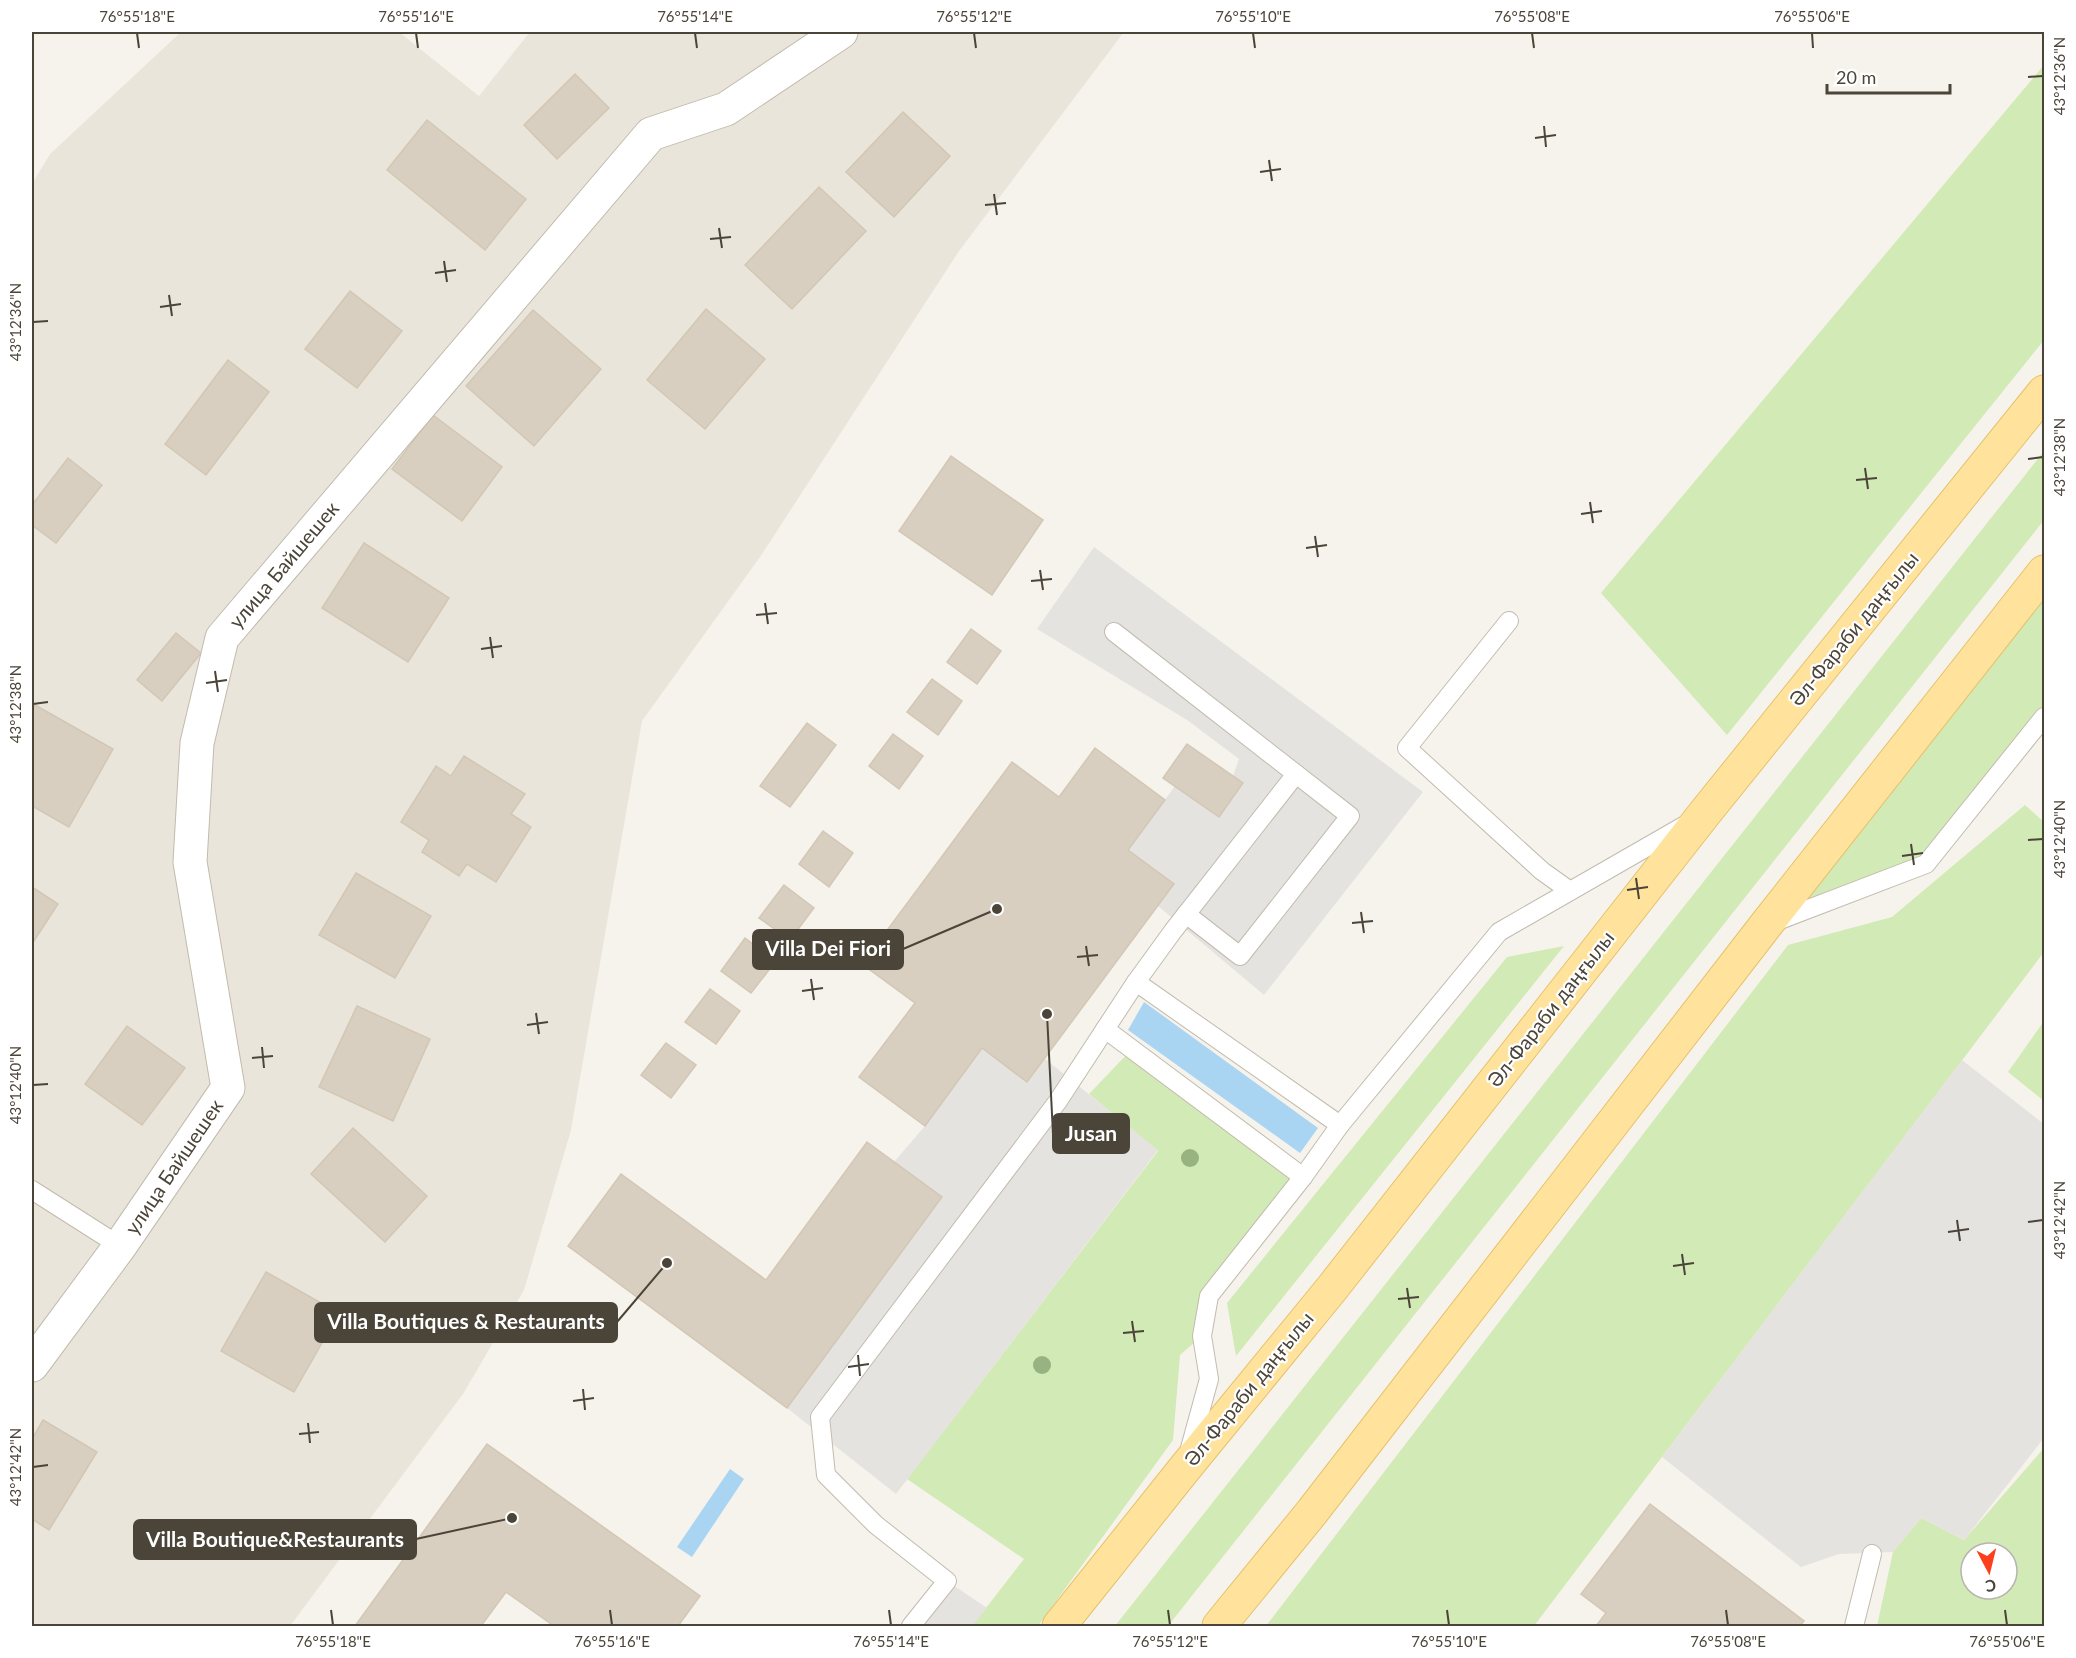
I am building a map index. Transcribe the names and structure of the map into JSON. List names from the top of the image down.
{
  "streets": {
    "main road": ["Әл-Фараби даңғылы"],
    "street": ["улица Байшешек"]
  },
  "places": [
    "Villa Dei Fiori",
    "Jusan",
    "Villa Boutiques & Restaurants",
    "Villa Boutique&Restaurants"
  ],
  "scale_bar": "20 m",
  "north": "bottom",
  "coordinates": [
    "76°55'18\"E",
    "76°55'16\"E",
    "76°55'14\"E",
    "76°55'12\"E",
    "76°55'10\"E",
    "76°55'08\"E",
    "76°55'06\"E",
    "43°12'36\"N",
    "43°12'38\"N",
    "43°12'40\"N",
    "43°12'42\"N"
  ]
}
